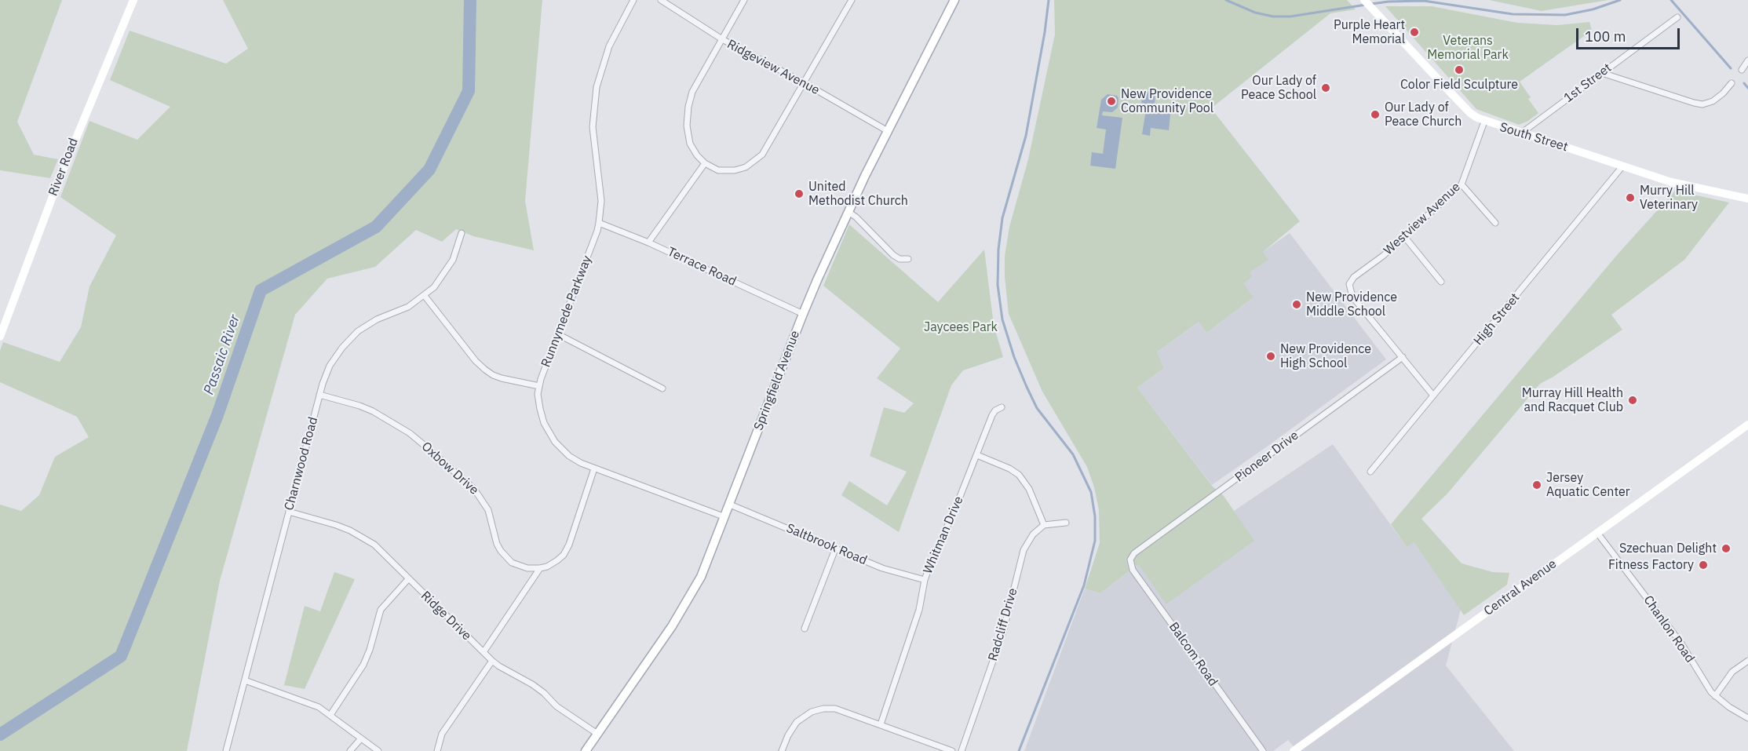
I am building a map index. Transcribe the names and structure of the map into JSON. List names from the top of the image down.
{
  "streets": {
    "street": [
      "Ridgeview Avenue",
      "1st Street",
      "South Street",
      "River Road",
      "Westview Avenue",
      "Terrace Road",
      "Runnymede Parkway",
      "High Street",
      "Springfield Avenue",
      "Pioneer Drive",
      "Charnwood Road",
      "Oxbow Drive",
      "Whitman Drive",
      "Saltbrook Road",
      "Central Avenue",
      "Ridge Drive",
      "Radcliff Drive",
      "Chanlon Road",
      "Balcom Road"
    ]
  },
  "crossings": [
    ["Ridgeview Avenue", "Springfield Avenue"],
    ["1st Street", "South Street"],
    ["South Street", "Westview Avenue"],
    ["South Street", "High Street"],
    ["Westview Avenue", "Pioneer Drive"],
    ["Terrace Road", "Runnymede Parkway"],
    ["Terrace Road", "Springfield Avenue"],
    ["Runnymede Parkway", "Springfield Avenue"],
    ["Springfield Avenue", "Saltbrook Road"],
    ["Springfield Avenue", "Ridge Drive"],
    ["Pioneer Drive", "Balcom Road"],
    ["Charnwood Road", "Oxbow Drive"],
    ["Charnwood Road", "Ridge Drive"],
    ["Whitman Drive", "Saltbrook Road"],
    ["Central Avenue", "Chanlon Road"]
  ],
  "water": ["Passaic River"],
  "parks": ["Veterans Memorial Park", "Jaycees Park"],
  "places": [
    "Purple Heart Memorial",
    "Color Field Sculpture",
    "Our Lady of Peace School",
    "New Providence Community Pool",
    "Our Lady of Peace Church",
    "United Methodist Church",
    "Murry Hill Veterinary",
    "New Providence Middle School",
    "New Providence High School",
    "Murray Hill Health and Racquet Club",
    "Jersey Aquatic Center",
    "Szechuan Delight",
    "Fitness Factory"
  ],
  "scale_bar": "100 m"
}
